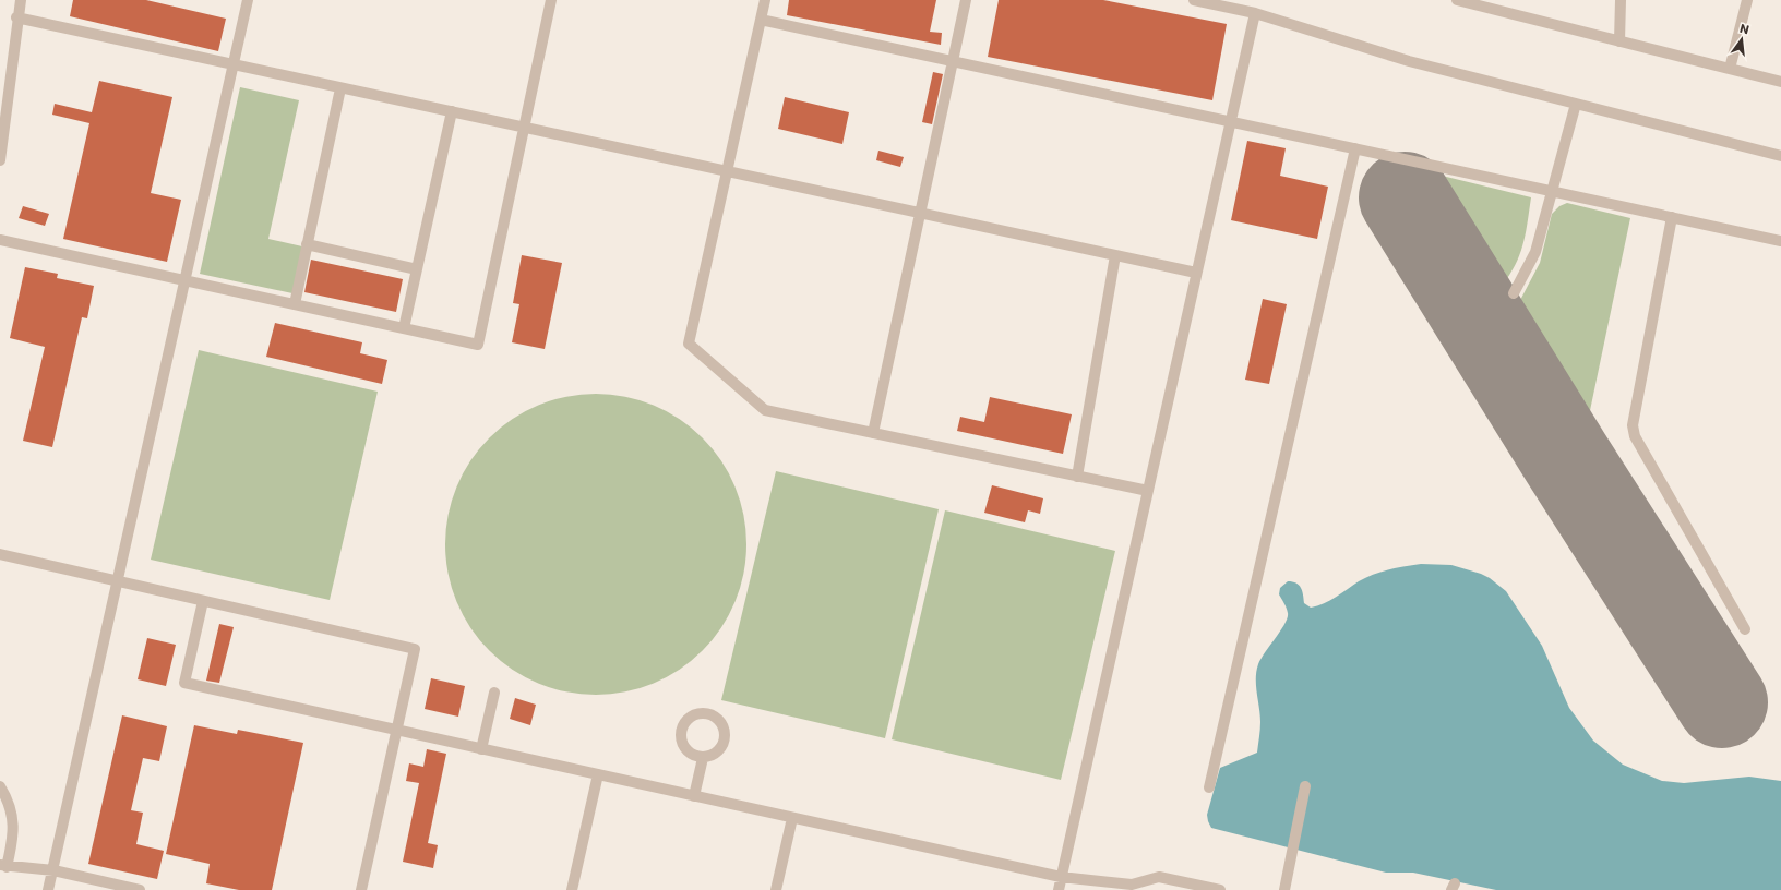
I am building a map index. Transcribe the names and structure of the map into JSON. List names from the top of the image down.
{
  "north": "top"
}
